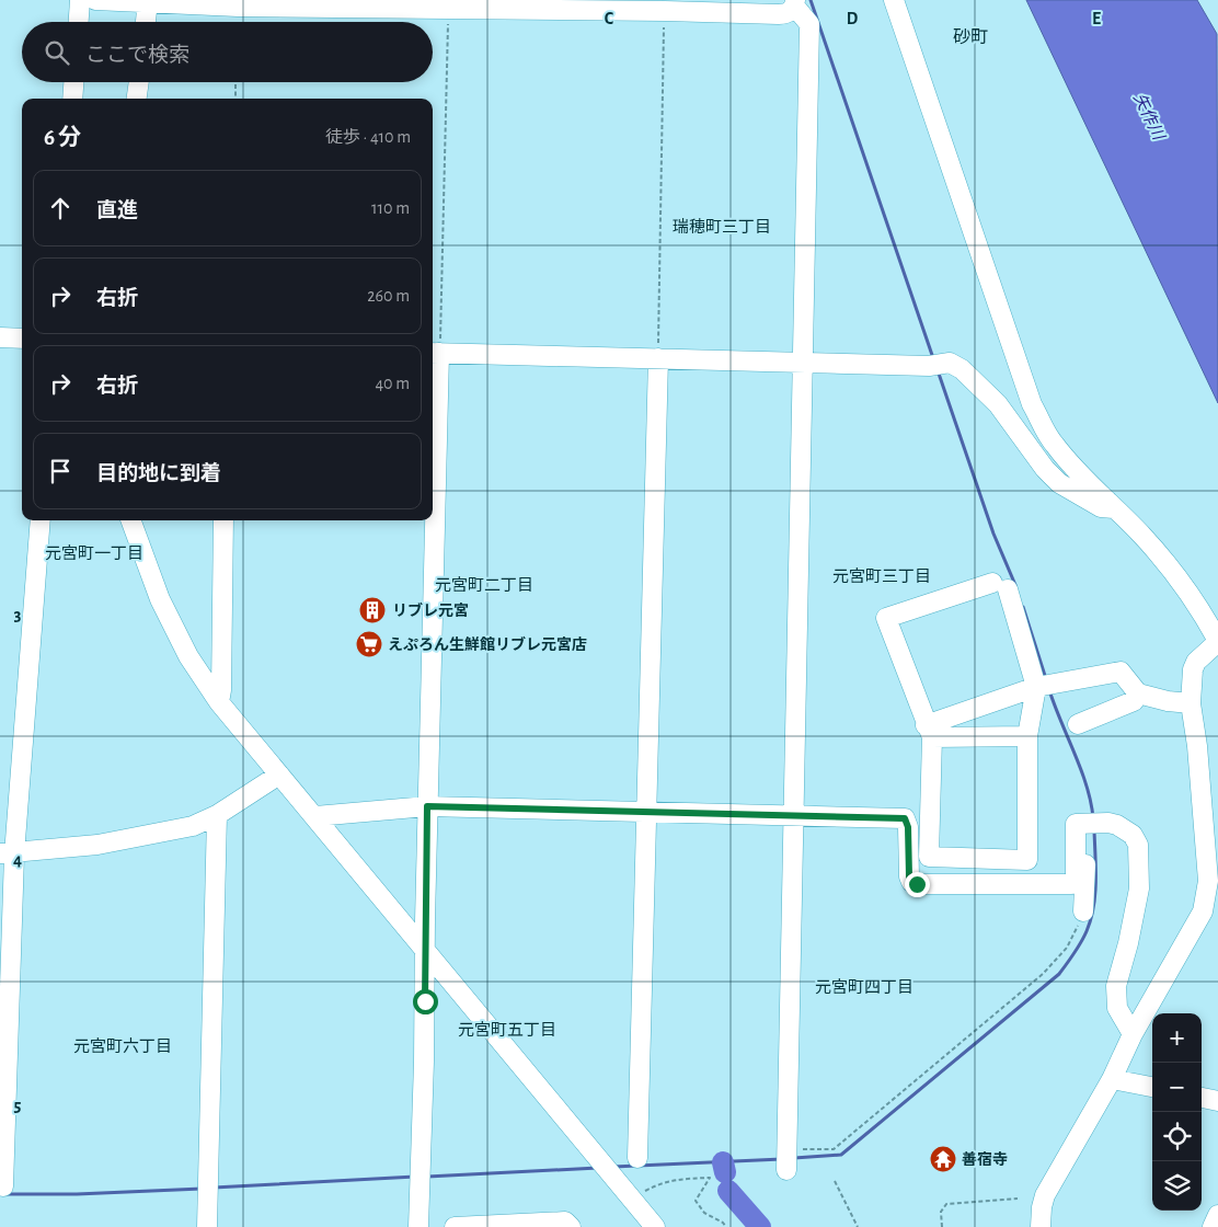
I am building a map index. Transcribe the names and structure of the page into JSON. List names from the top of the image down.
{
  "districts": [
    "砂町",
    "瑞穂町三丁目",
    "元宮町一丁目",
    "元宮町三丁目",
    "元宮町二丁目",
    "元宮町四丁目",
    "元宮町五丁目",
    "元宮町六丁目"
  ],
  "water": ["矢作川"],
  "places": {
    "building": ["リブレ元宮"],
    "supermarket": ["えぷろん生鮮館リブレ元宮店"],
    "temple": ["善宿寺"]
  },
  "page": {
    "search": "ここで検索",
    "heading": ["6 分", "徒歩 · 410 m"],
    "list": [
      ["直進", "110 m"],
      ["右折", "260 m"],
      ["右折", "40 m"],
      "目的地に到着"
    ],
    "map_buttons": ["+", "−"]
  },
  "grid": {
    "columns": ["C", "D", "E"],
    "rows": ["3", "4", "5"]
  }
}
